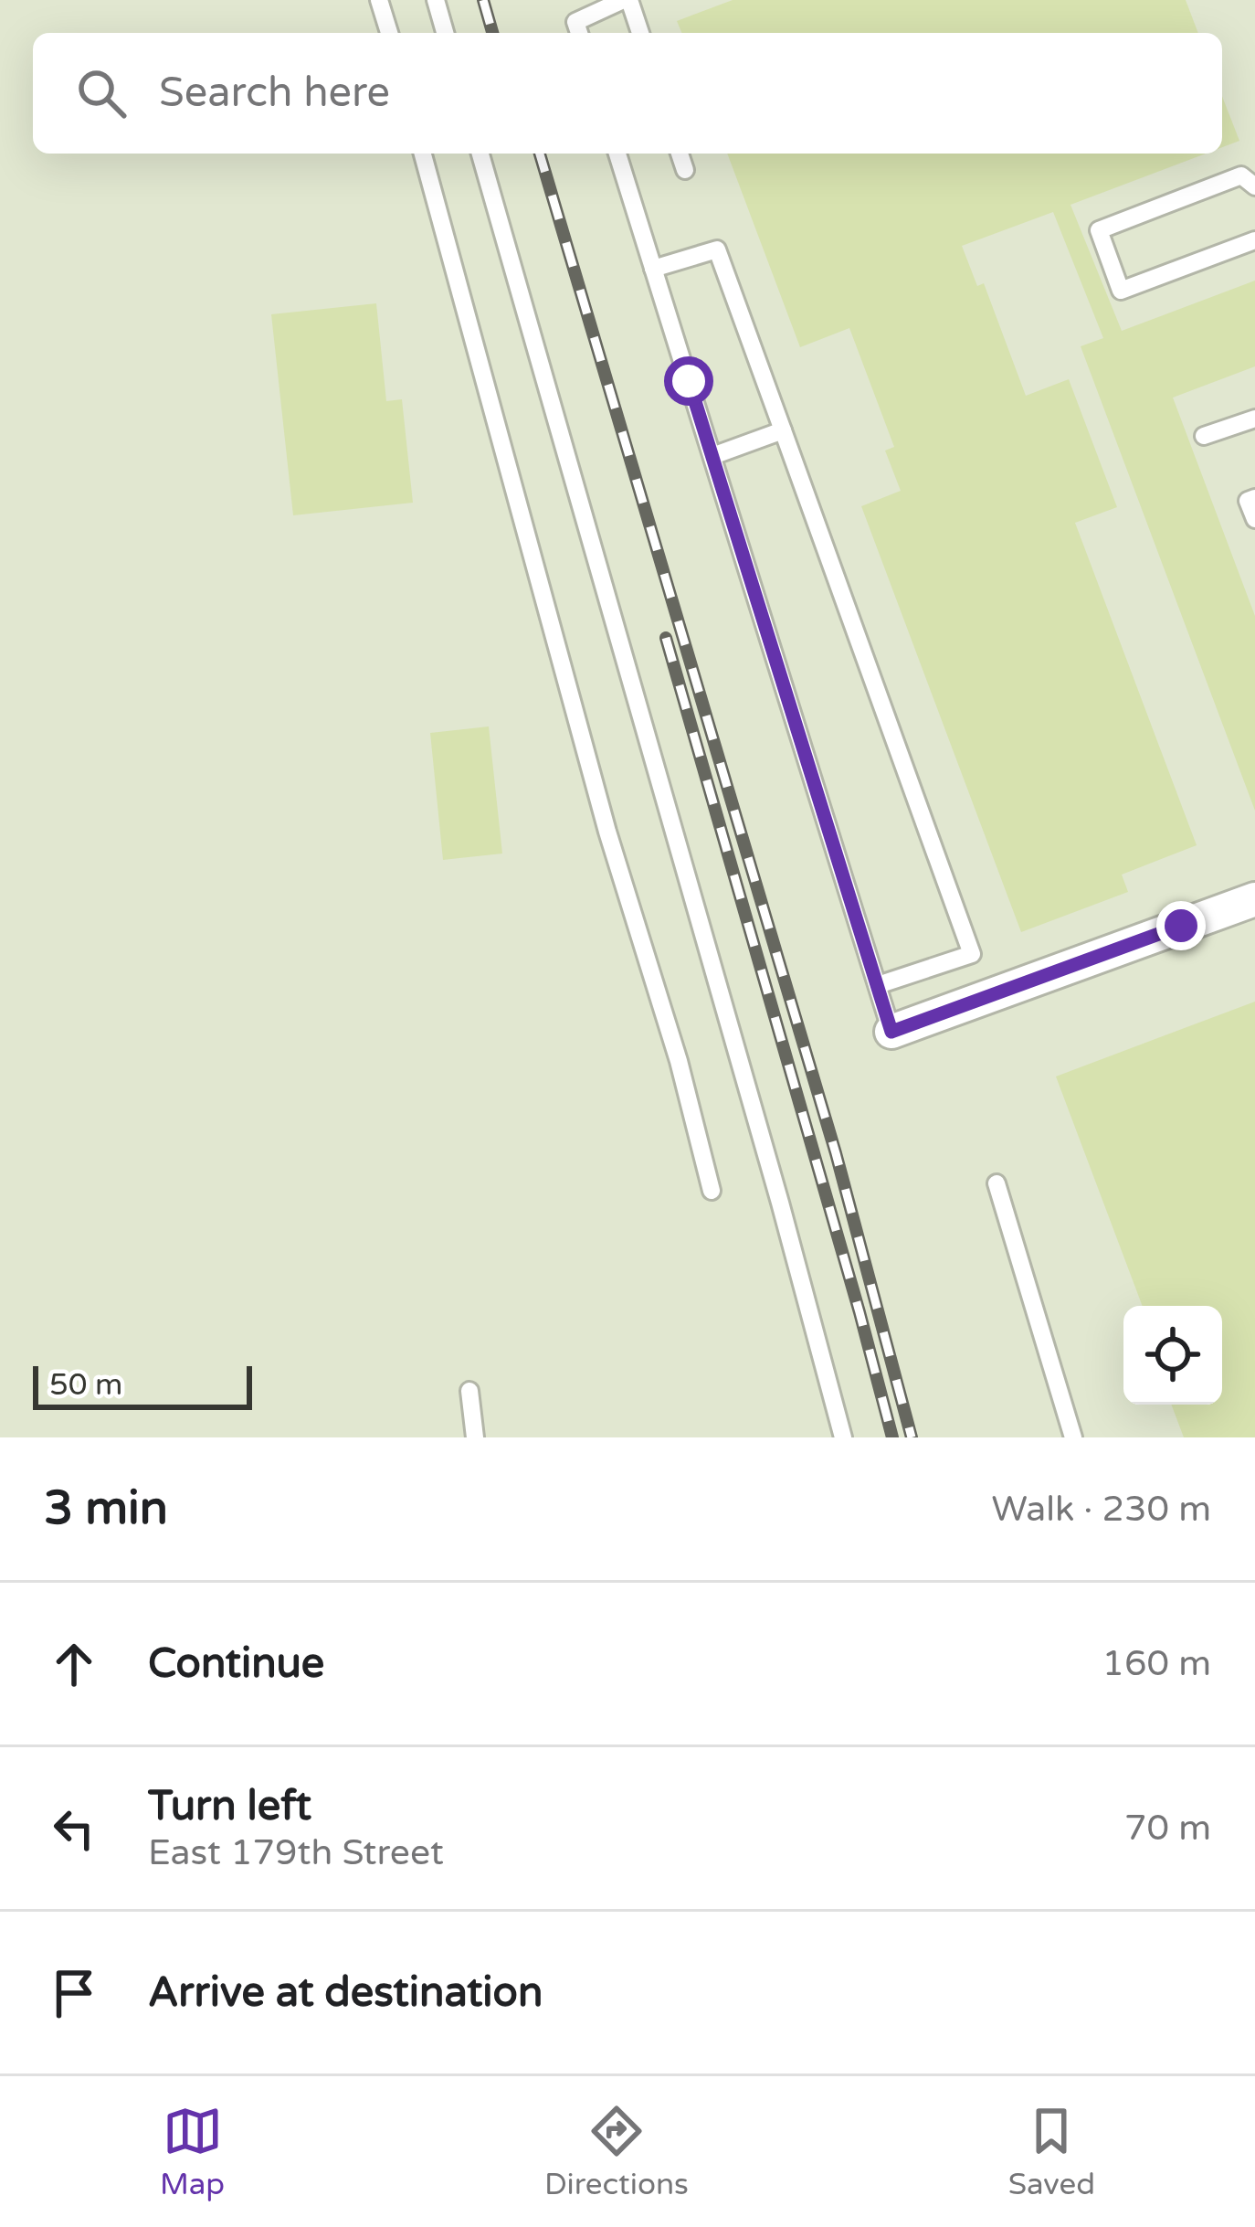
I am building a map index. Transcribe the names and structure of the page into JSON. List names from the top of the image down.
{
  "scale_bar": "50 m",
  "page": {
    "search": "Search here",
    "scale": "50 m",
    "heading": ["3 min", "Walk · 230 m"],
    "list": [
      ["Continue", "160 m"],
      ["Turn left", "East 179th Street", "70 m"],
      "Arrive at destination"
    ],
    "nav": ["Map", "Directions", "Saved"]
  }
}
